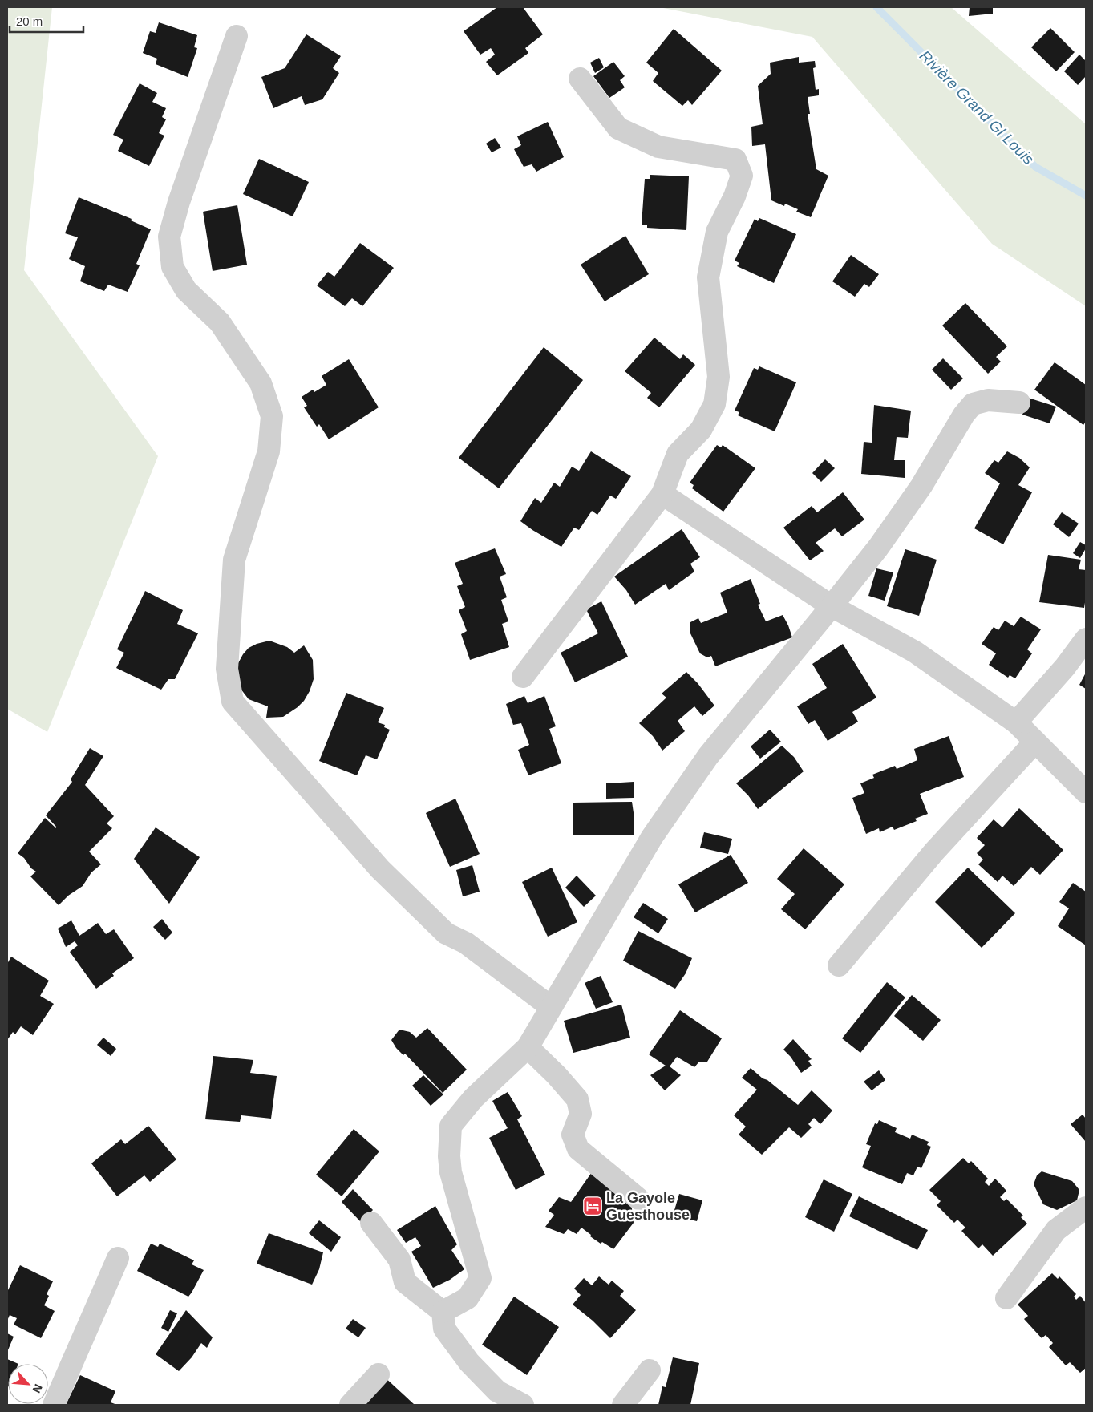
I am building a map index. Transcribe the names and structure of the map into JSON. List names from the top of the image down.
{
  "water": ["Rivière Grand Gl Louis"],
  "places": {
    "hotel": ["La Gayole Guesthouse"]
  },
  "scale_bar": "20 m",
  "north": "bottom right"
}
